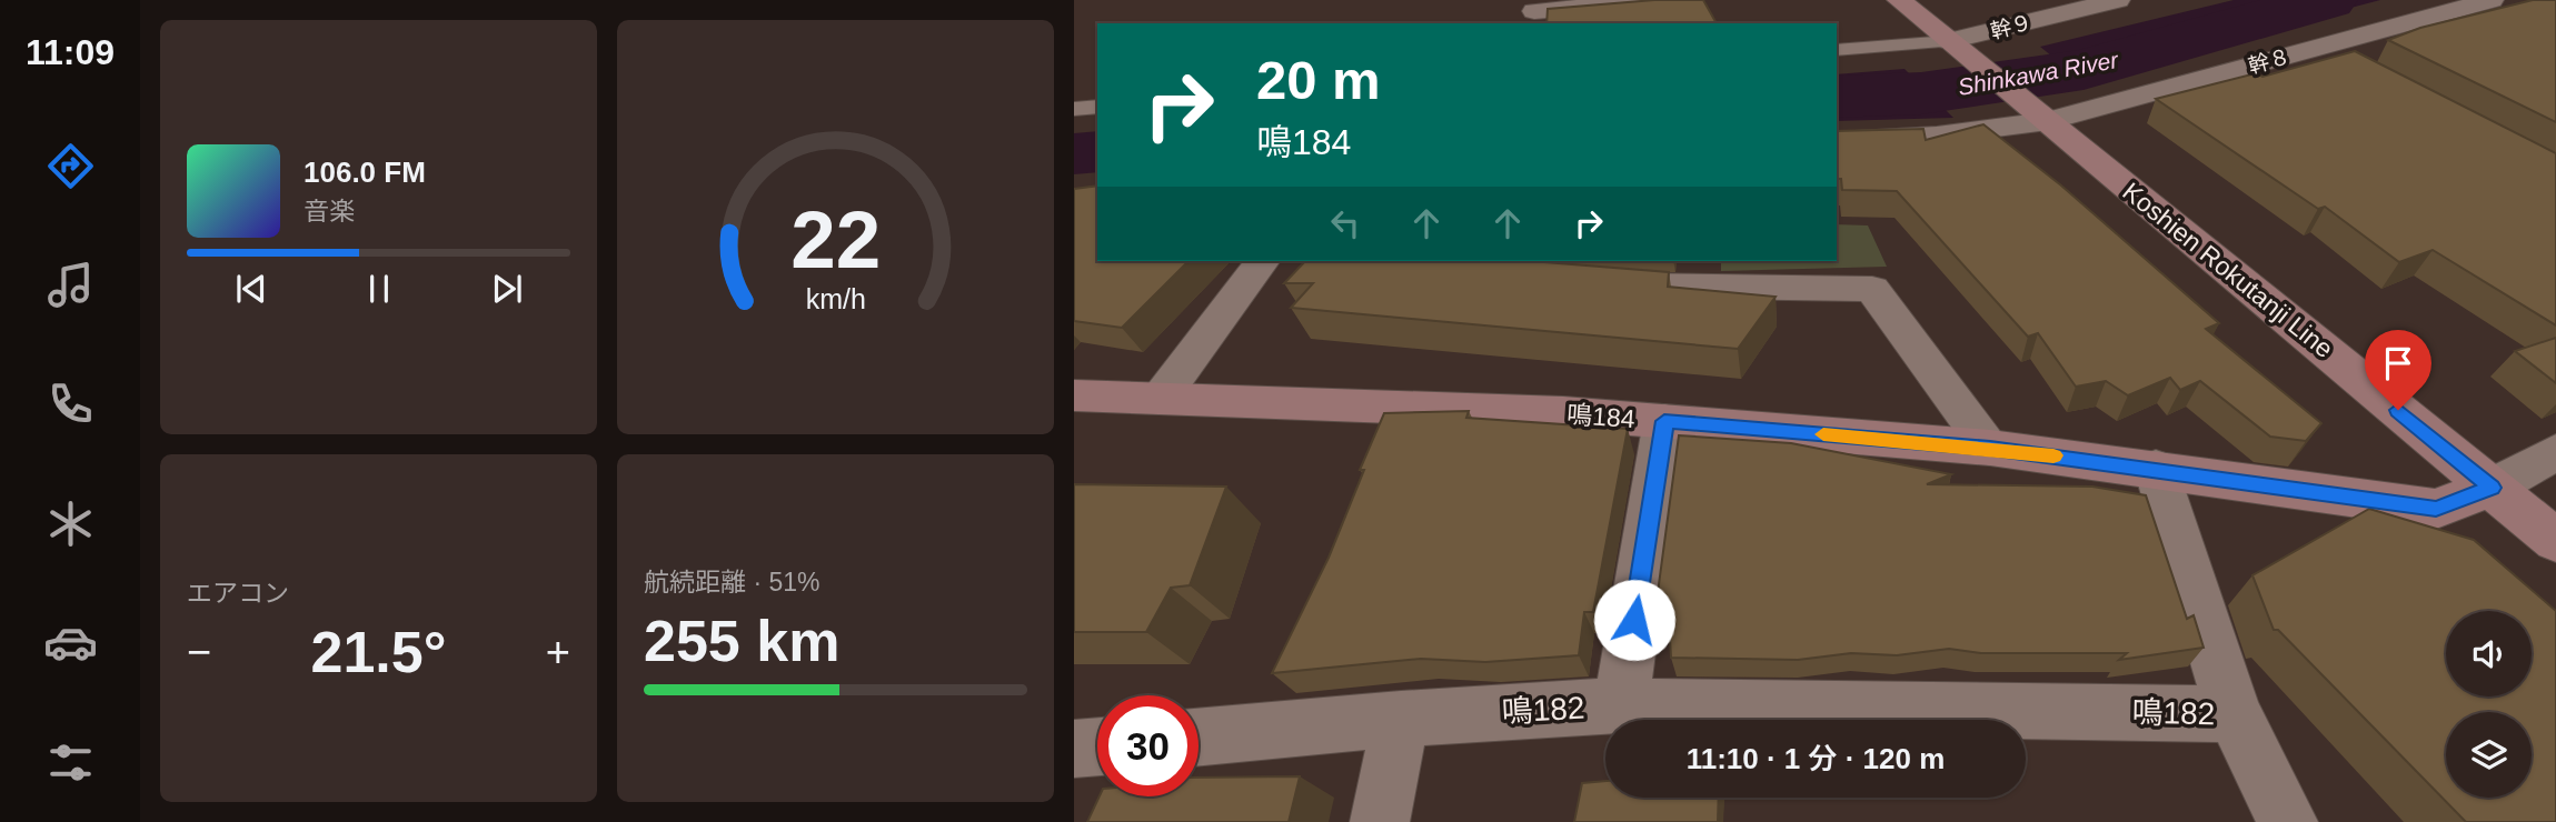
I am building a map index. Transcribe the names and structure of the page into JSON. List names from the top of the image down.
{
  "streets": {
    "street": [
      "幹９",
      "幹８",
      "Koshien Rokutanji Line",
      "鳴184",
      "鳴182"
    ]
  },
  "crossings": [
    ["幹９", "Koshien Rokutanji Line"],
    ["幹８", "Koshien Rokutanji Line"],
    ["Koshien Rokutanji Line", "鳴184"]
  ],
  "water": ["Shinkawa River"],
  "page": {
    "tabs": "11:09",
    "turn": ["20 m", "鳴184"],
    "song": ["106.0 FM", "音楽"],
    "tile": [
      "エアコン",
      ["航続距離 · 51%", "255 km"]
    ],
    "heat": ["−", "21.5°", "+"],
    "limit": "30",
    "trip": "11:10 · 1 分 · 120 m",
    "gauge": ["22", "km/h"]
  }
}
